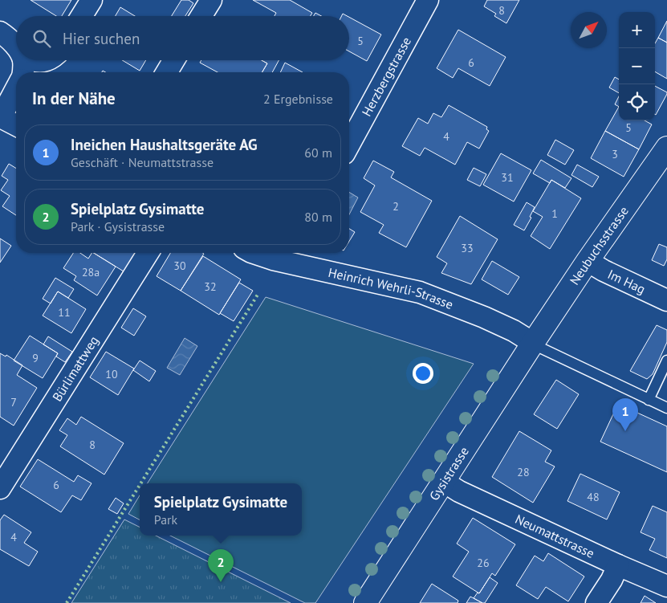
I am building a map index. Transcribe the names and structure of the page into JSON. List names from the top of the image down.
{
  "streets": {
    "street": [
      "Herzbergstrasse",
      "Neubuchsstrasse",
      "Im Hag",
      "Heinrich Wehrli-Strasse",
      "Bürlimattweg",
      "Gysistrasse",
      "Neumattstrasse"
    ]
  },
  "crossings": [
    ["Neubuchsstrasse", "Im Hag"],
    ["Neubuchsstrasse", "Heinrich Wehrli-Strasse"],
    ["Neubuchsstrasse", "Gysistrasse"],
    ["Heinrich Wehrli-Strasse", "Gysistrasse"],
    ["Gysistrasse", "Neumattstrasse"]
  ],
  "house_numbers": [
    "8",
    "5",
    "6",
    "5",
    "4",
    "3",
    "31",
    "2",
    "1",
    "33",
    "30",
    "28a",
    "32",
    "11",
    "9",
    "10",
    "7",
    "8",
    "28",
    "6",
    "48",
    "4",
    "26"
  ],
  "north": "top right",
  "page": {
    "map_buttons": ["+", "−"],
    "search": "Hier suchen",
    "heading": ["In der Nähe", "2 Ergebnisse"],
    "list": [
      {
        "mark": "1",
        "name": "Ineichen Haushaltsgeräte AG",
        "note": "Geschäft · Neumattstrasse",
        "value": "60 m"
      },
      {
        "mark": "2",
        "name": "Spielplatz Gysimatte",
        "note": "Park · Gysistrasse",
        "value": "80 m"
      }
    ],
    "pins": ["1", "2"],
    "popup": ["Spielplatz Gysimatte", "Park"]
  }
}
